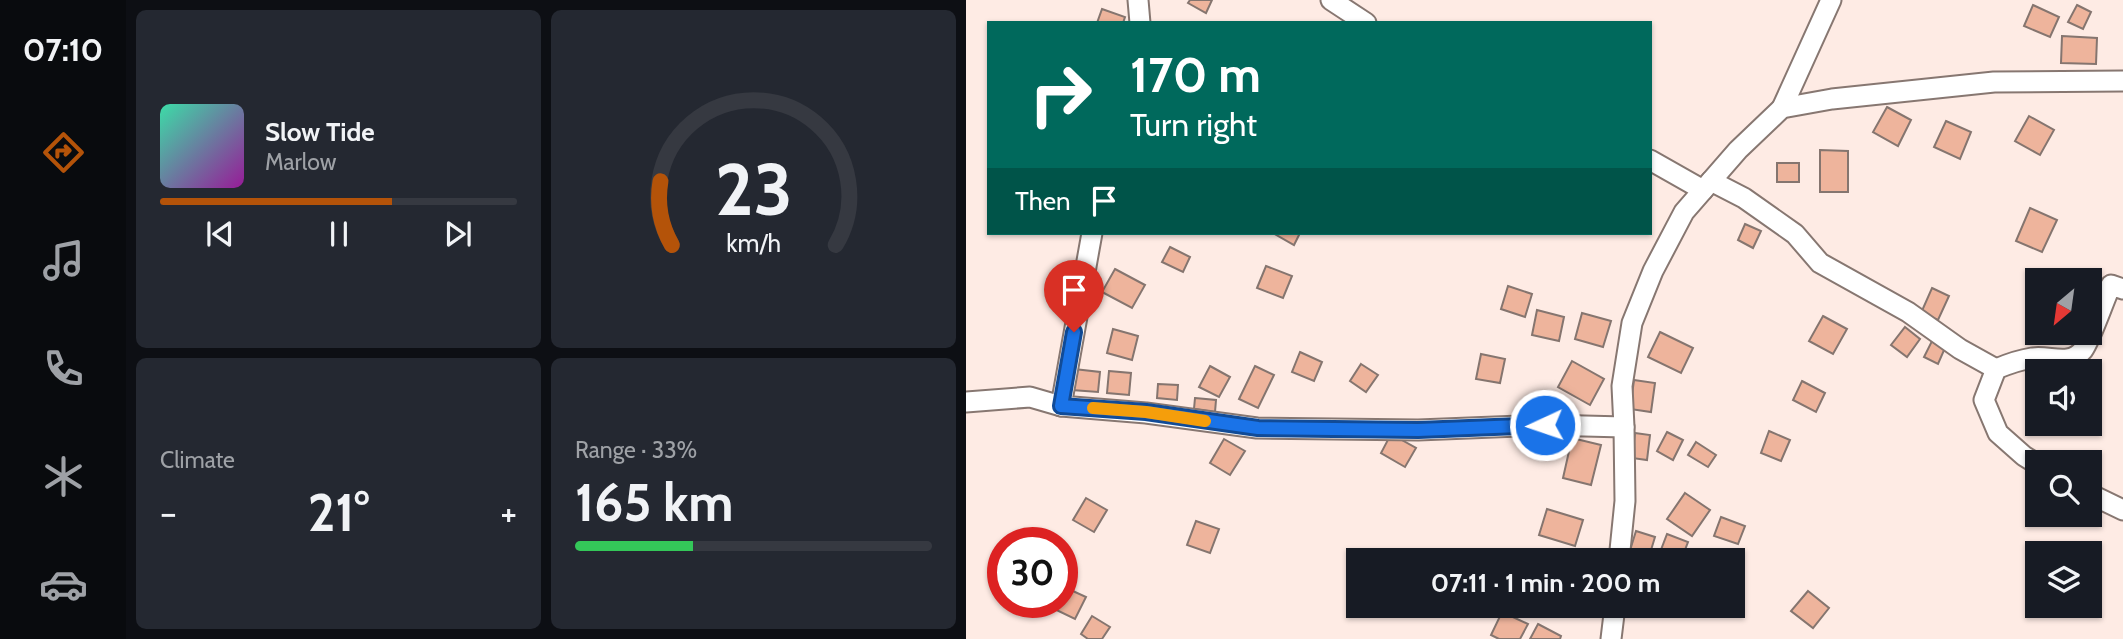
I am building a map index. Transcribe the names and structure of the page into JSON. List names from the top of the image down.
{
  "north": "bottom left",
  "page": {
    "tabs": "07:10",
    "turn": ["170 m", "Turn right"],
    "song": ["Slow Tide", "Marlow"],
    "then": "Then",
    "tile": [
      "Climate",
      ["Range · 33%", "165 km"]
    ],
    "heat": ["−", "21°", "+"],
    "limit": "30",
    "trip": "07:11 · 1 min · 200 m",
    "gauge": ["23", "km/h"]
  }
}
